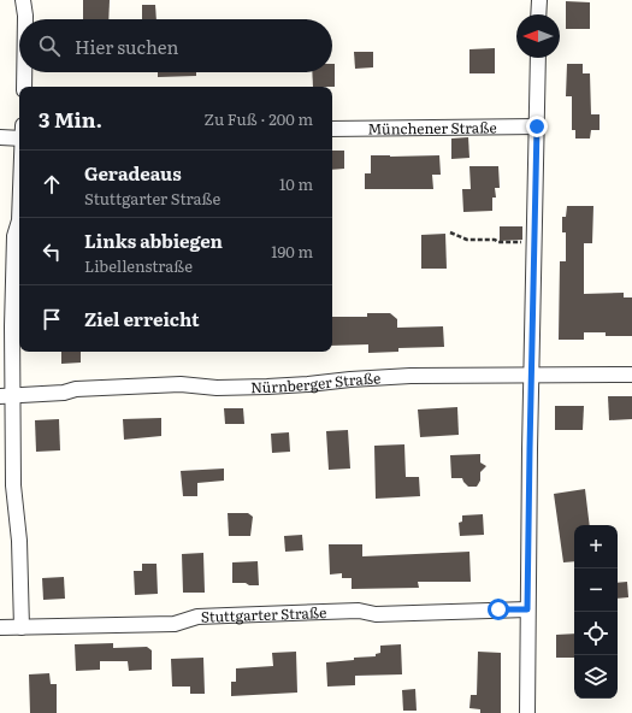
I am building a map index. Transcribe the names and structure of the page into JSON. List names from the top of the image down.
{
  "streets": {
    "street": ["Münchener Straße", "Nürnberger Straße", "Stuttgarter Straße"]
  },
  "north": "left",
  "page": {
    "search": "Hier suchen",
    "heading": ["3 Min.", "Zu Fuß · 200 m"],
    "list": [
      ["Geradeaus", "Stuttgarter Straße", "10 m"],
      ["Links abbiegen", "Libellenstraße", "190 m"],
      "Ziel erreicht"
    ],
    "map_buttons": ["+", "−"]
  }
}
